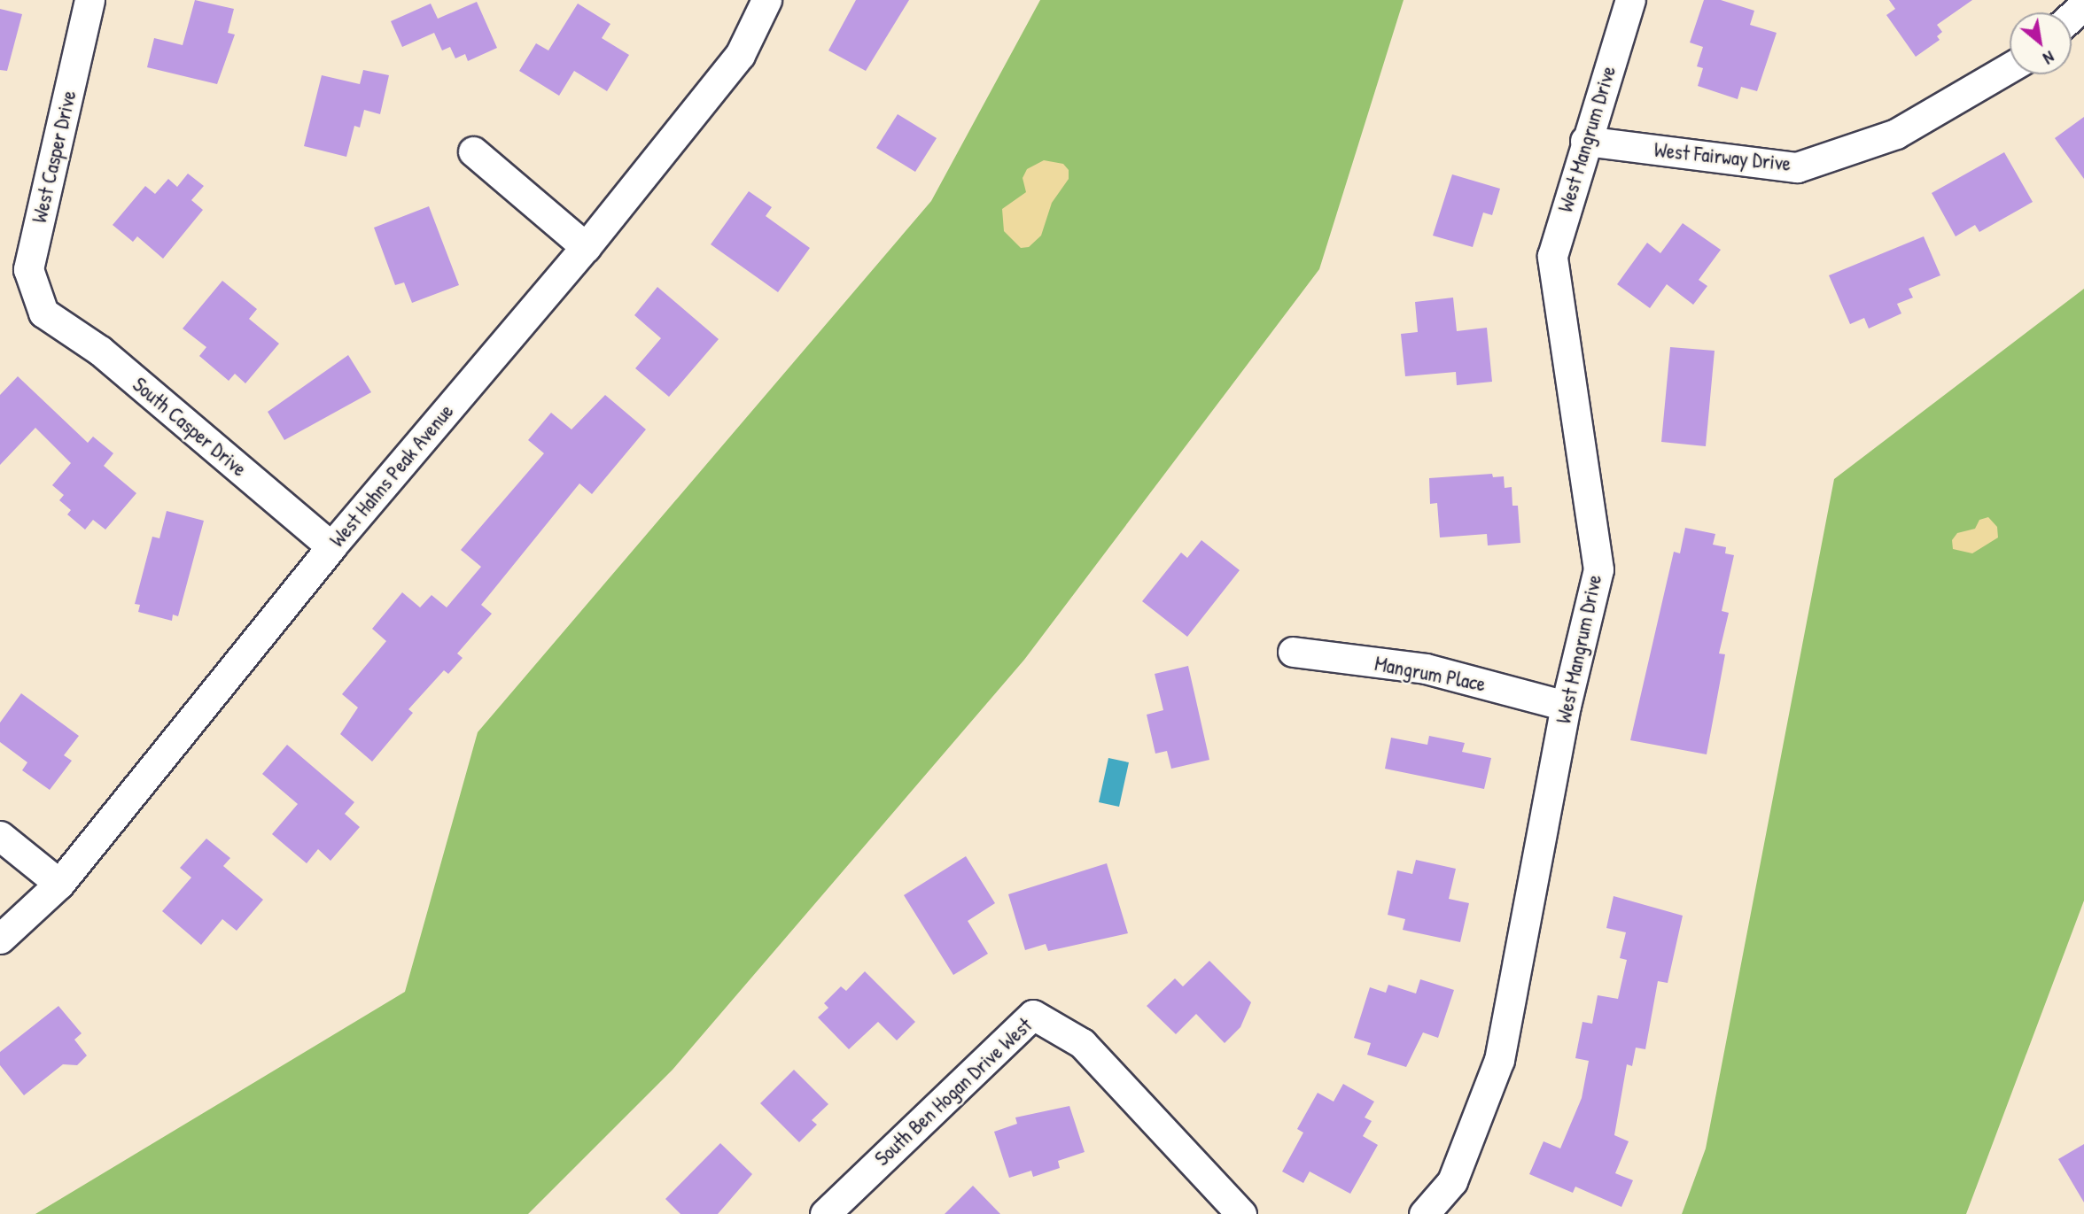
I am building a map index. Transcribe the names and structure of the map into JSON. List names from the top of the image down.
{
  "streets": {
    "street": [
      "West Mangrum Drive",
      "West Casper Drive",
      "West Fairway Drive",
      "South Casper Drive",
      "West Hahns Peak Avenue",
      "Mangrum Place",
      "South Ben Hogan Drive West"
    ]
  },
  "crossings": [
    ["West Mangrum Drive", "West Fairway Drive"],
    ["West Mangrum Drive", "Mangrum Place"],
    ["West Casper Drive", "South Casper Drive"],
    ["South Casper Drive", "West Hahns Peak Avenue"]
  ],
  "north": "bottom right"
}
